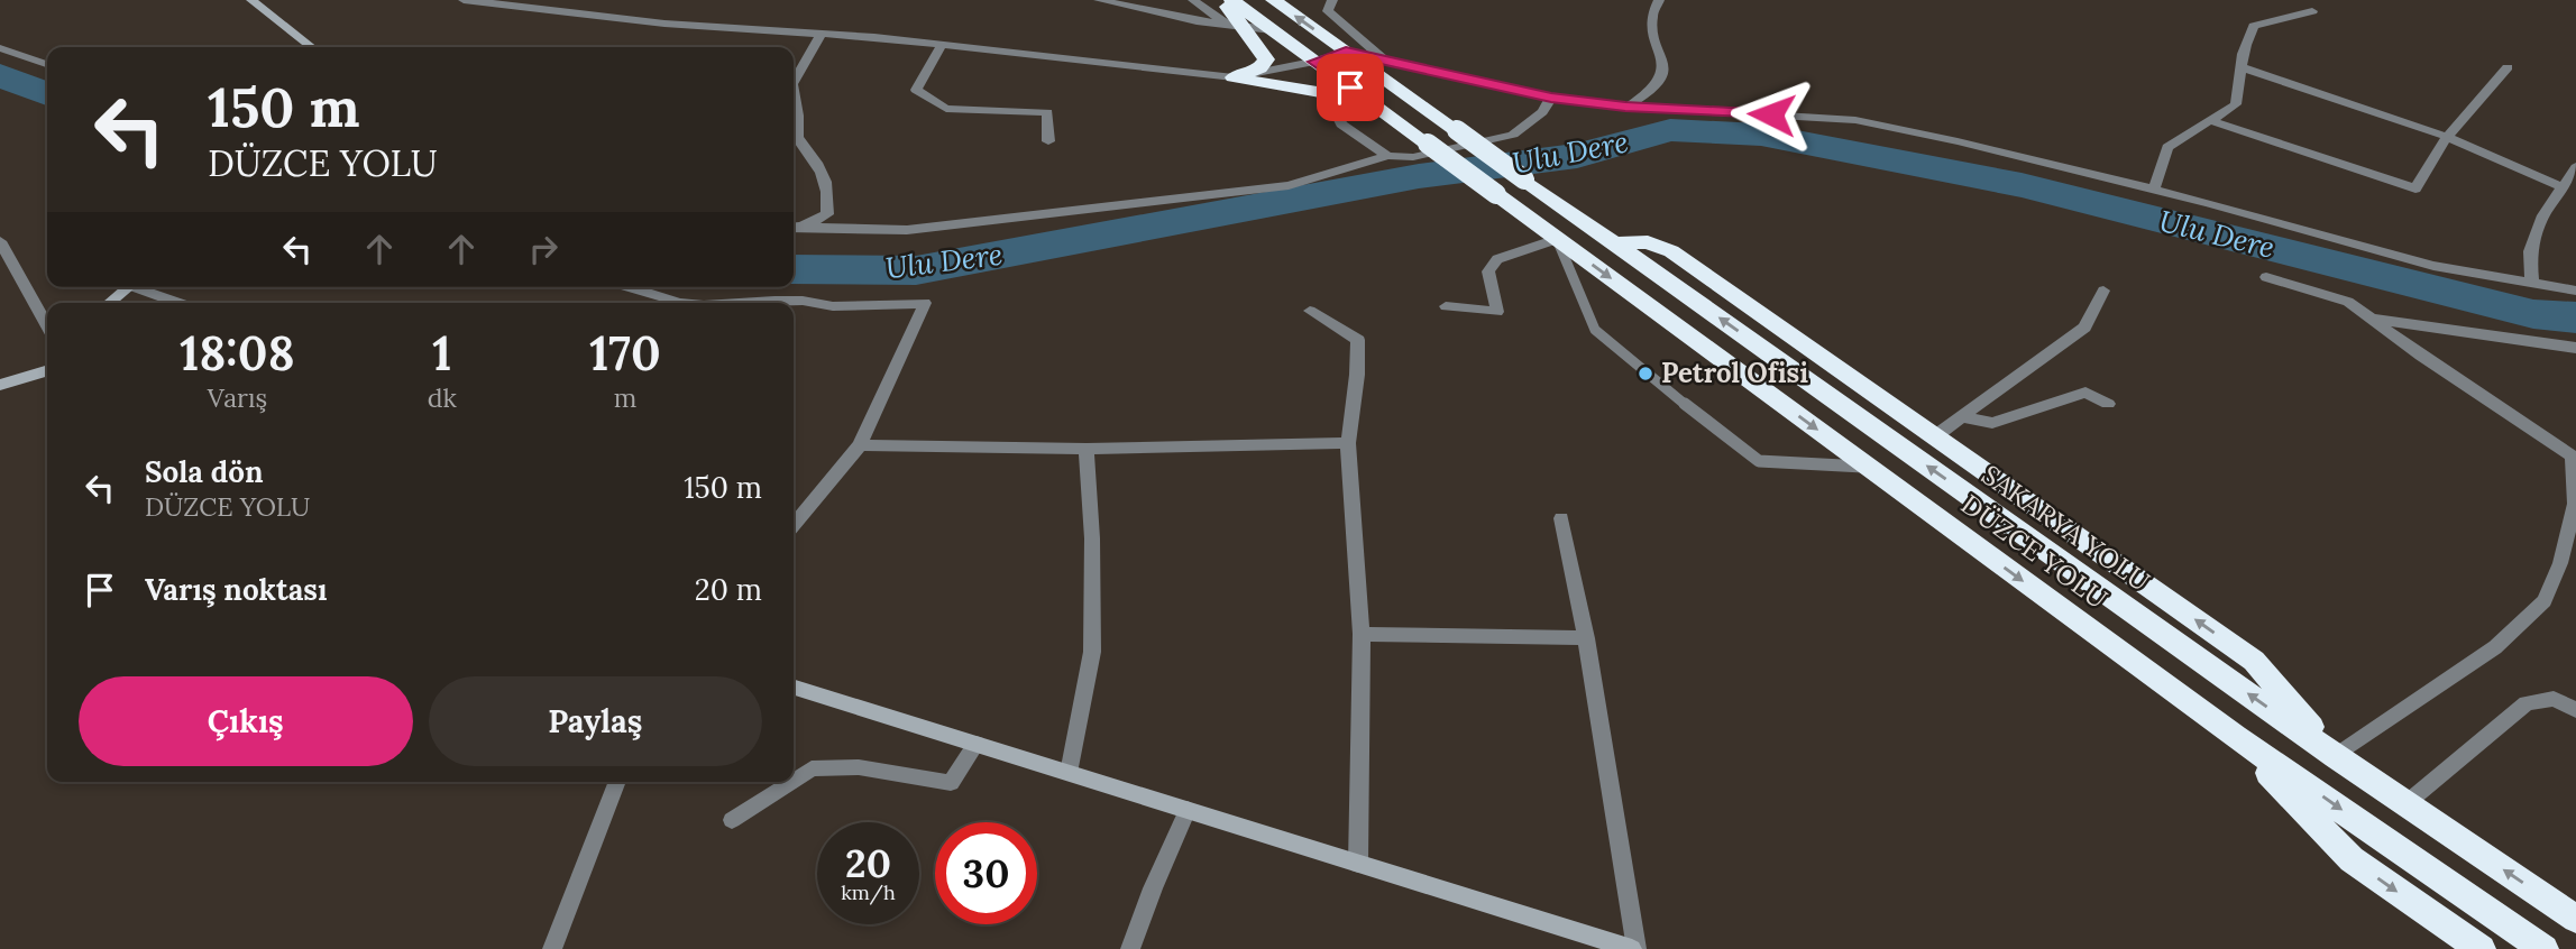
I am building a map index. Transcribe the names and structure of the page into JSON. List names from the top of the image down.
{
  "streets": {
    "highway": ["SAKARYA YOLU", "DÜZCE YOLU"]
  },
  "water": ["Ulu Dere"],
  "places": ["Petrol Ofisi"],
  "page": {
    "turn": ["150 m", "DÜZCE YOLU"],
    "eta": [
      "18:08",
      "Varış",
      "1",
      "dk",
      "170",
      "m"
    ],
    "list": [
      {
        "name": "Sola dön",
        "note": "DÜZCE YOLU",
        "value": "150 m"
      },
      {
        "name": "Varış noktası",
        "value": "20 m"
      }
    ],
    "buttons": ["Çıkış", "Paylaş"],
    "speed": "20 km/h",
    "limit": "30"
  }
}
